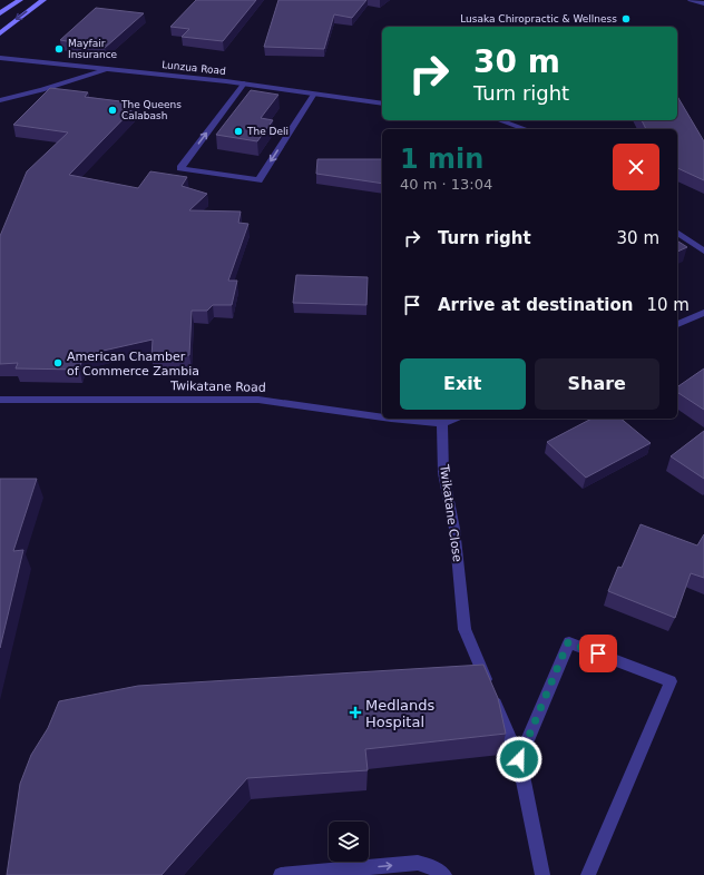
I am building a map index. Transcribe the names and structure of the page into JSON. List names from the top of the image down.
{
  "streets": {
    "street": ["Lunzua Road", "Twikatane Road", "Twikatane Close"]
  },
  "crossings": [
    ["Twikatane Road", "Twikatane Close"]
  ],
  "places": {
    "other": [
      "Lusaka Chiropractic & Wellness",
      "Mayfair Insurance",
      "The Queens Calabash",
      "The Deli",
      "American Chamber of Commerce Zambia"
    ],
    "health": ["Medlands Hospital"]
  },
  "page": {
    "turn": ["30 m", "Turn right"],
    "heading": ["1 min", "40 m · 13:04"],
    "list": [
      {
        "name": "Turn right",
        "value": "30 m"
      },
      {
        "name": "Arrive at destination",
        "value": "10 m"
      }
    ],
    "buttons": ["Exit", "Share"]
  }
}
